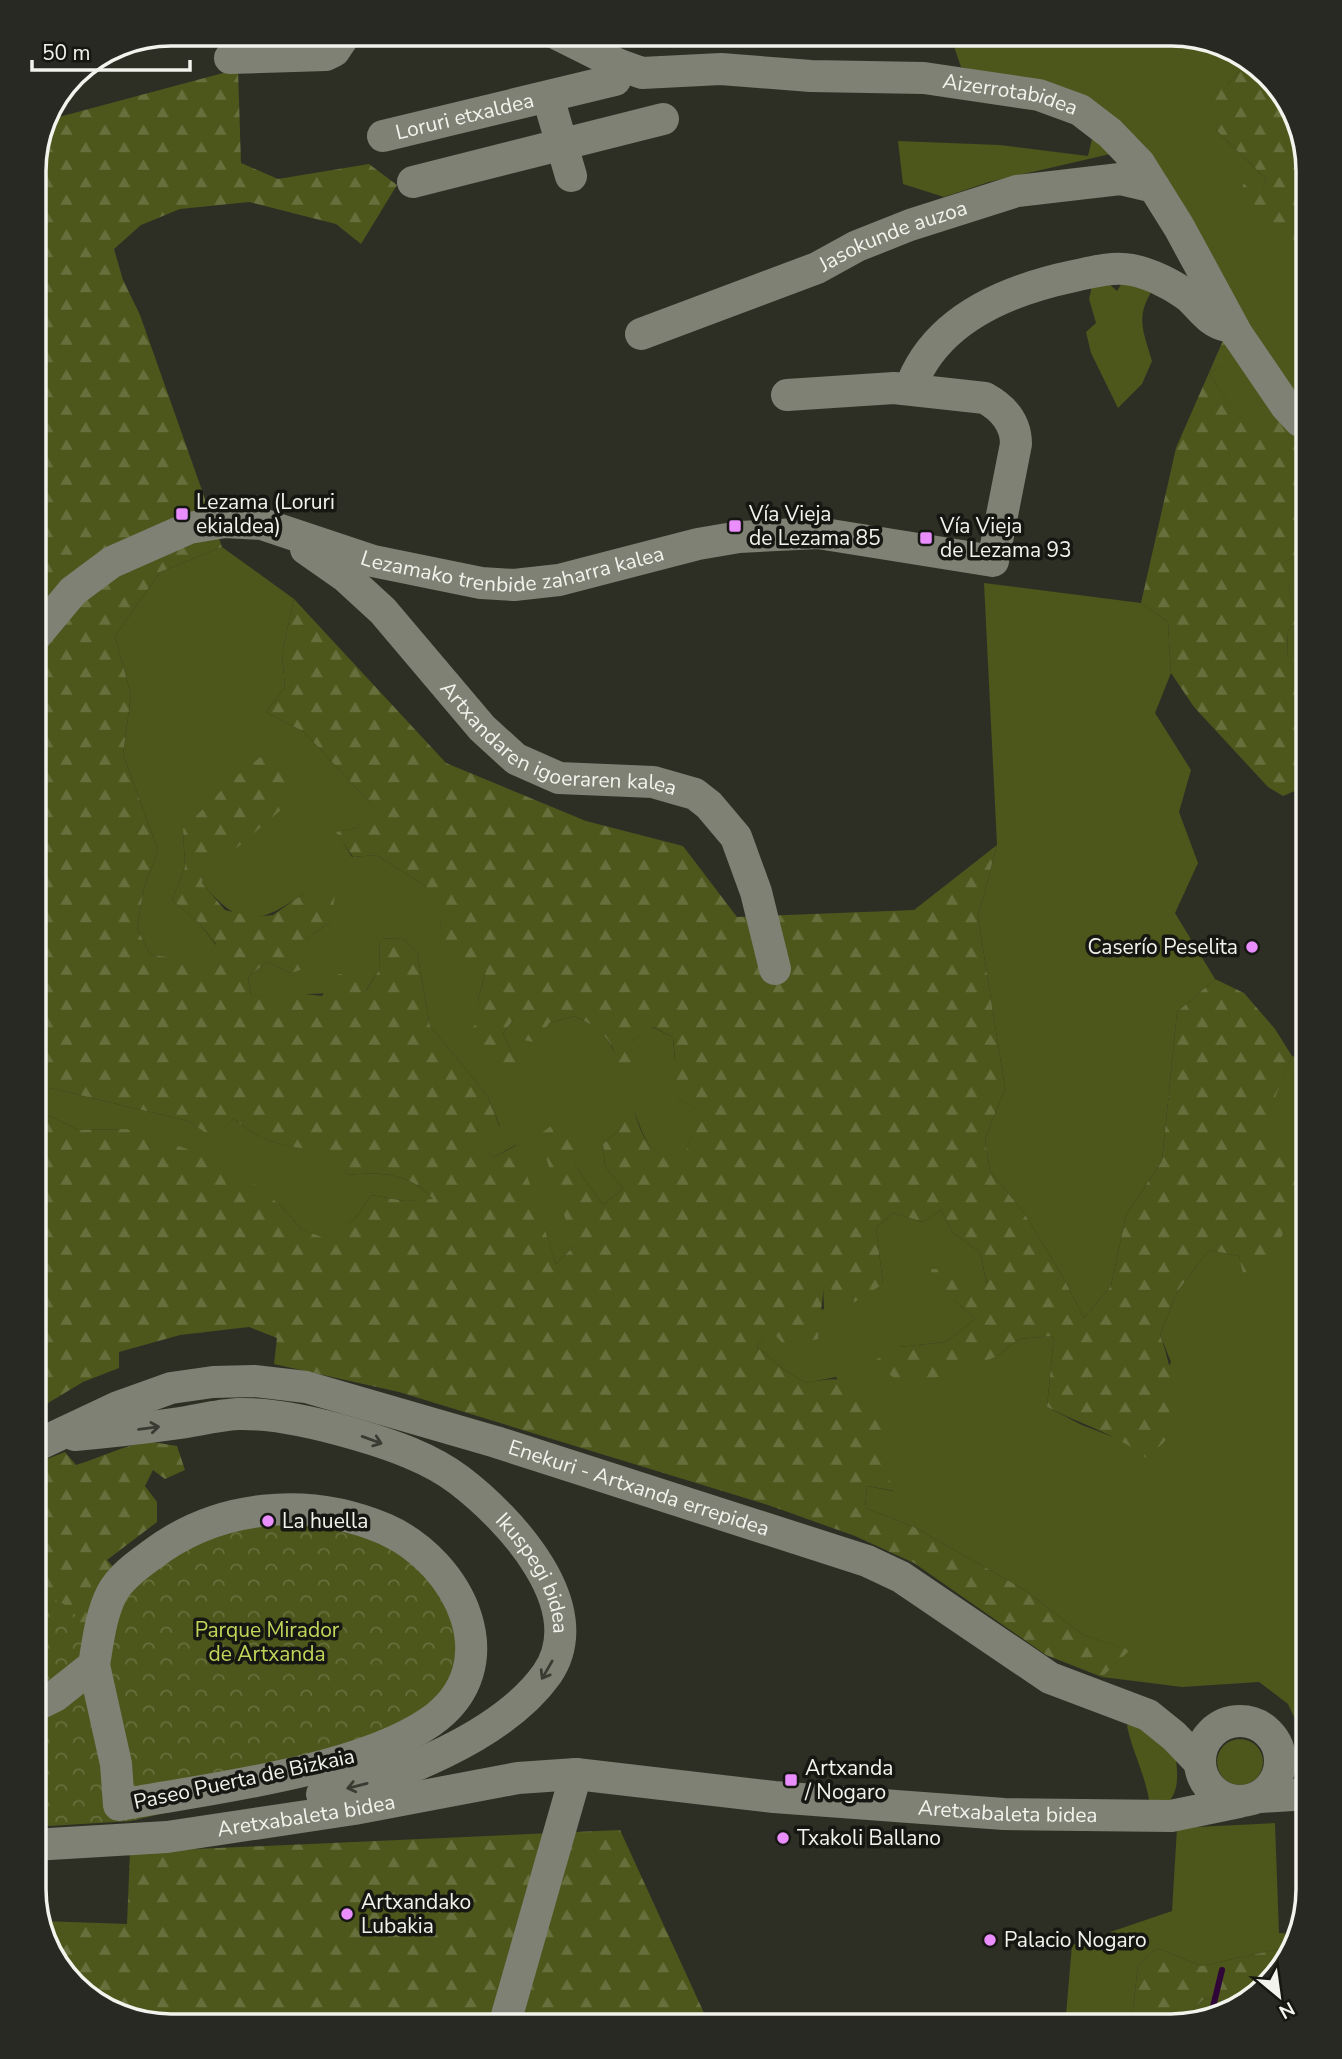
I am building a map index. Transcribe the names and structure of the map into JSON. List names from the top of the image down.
{
  "streets": {
    "street": [
      "Aizerrotabidea",
      "Loruri etxaldea",
      "Jasokunde auzoa",
      "Lezamako trenbide zaharra kalea",
      "Artxandaren igoeraren kalea",
      "Enekuri - Artxanda errepidea",
      "Ikuspegi bidea",
      "Paseo Puerta de Bizkaia",
      "Aretxabaleta bidea"
    ]
  },
  "crossings": [
    ["Aizerrotabidea", "Loruri etxaldea"],
    ["Aizerrotabidea", "Jasokunde auzoa"],
    ["Lezamako trenbide zaharra kalea", "Artxandaren igoeraren kalea"],
    ["Enekuri - Artxanda errepidea", "Aretxabaleta bidea"],
    ["Ikuspegi bidea", "Aretxabaleta bidea"]
  ],
  "parks": ["Parque Mirador de Artxanda"],
  "places": {
    "transit": [
      "Lezama (Loruri ekialdea)",
      "Vía Vieja de Lezama 85",
      "Vía Vieja de Lezama 93",
      "Artxanda / Nogaro"
    ],
    "other": [
      "Caserío Peselita",
      "La huella",
      "Txakoli Ballano",
      "Artxandako Lubakia",
      "Palacio Nogaro"
    ]
  },
  "scale_bar": "50 m",
  "north": "bottom right"
}
